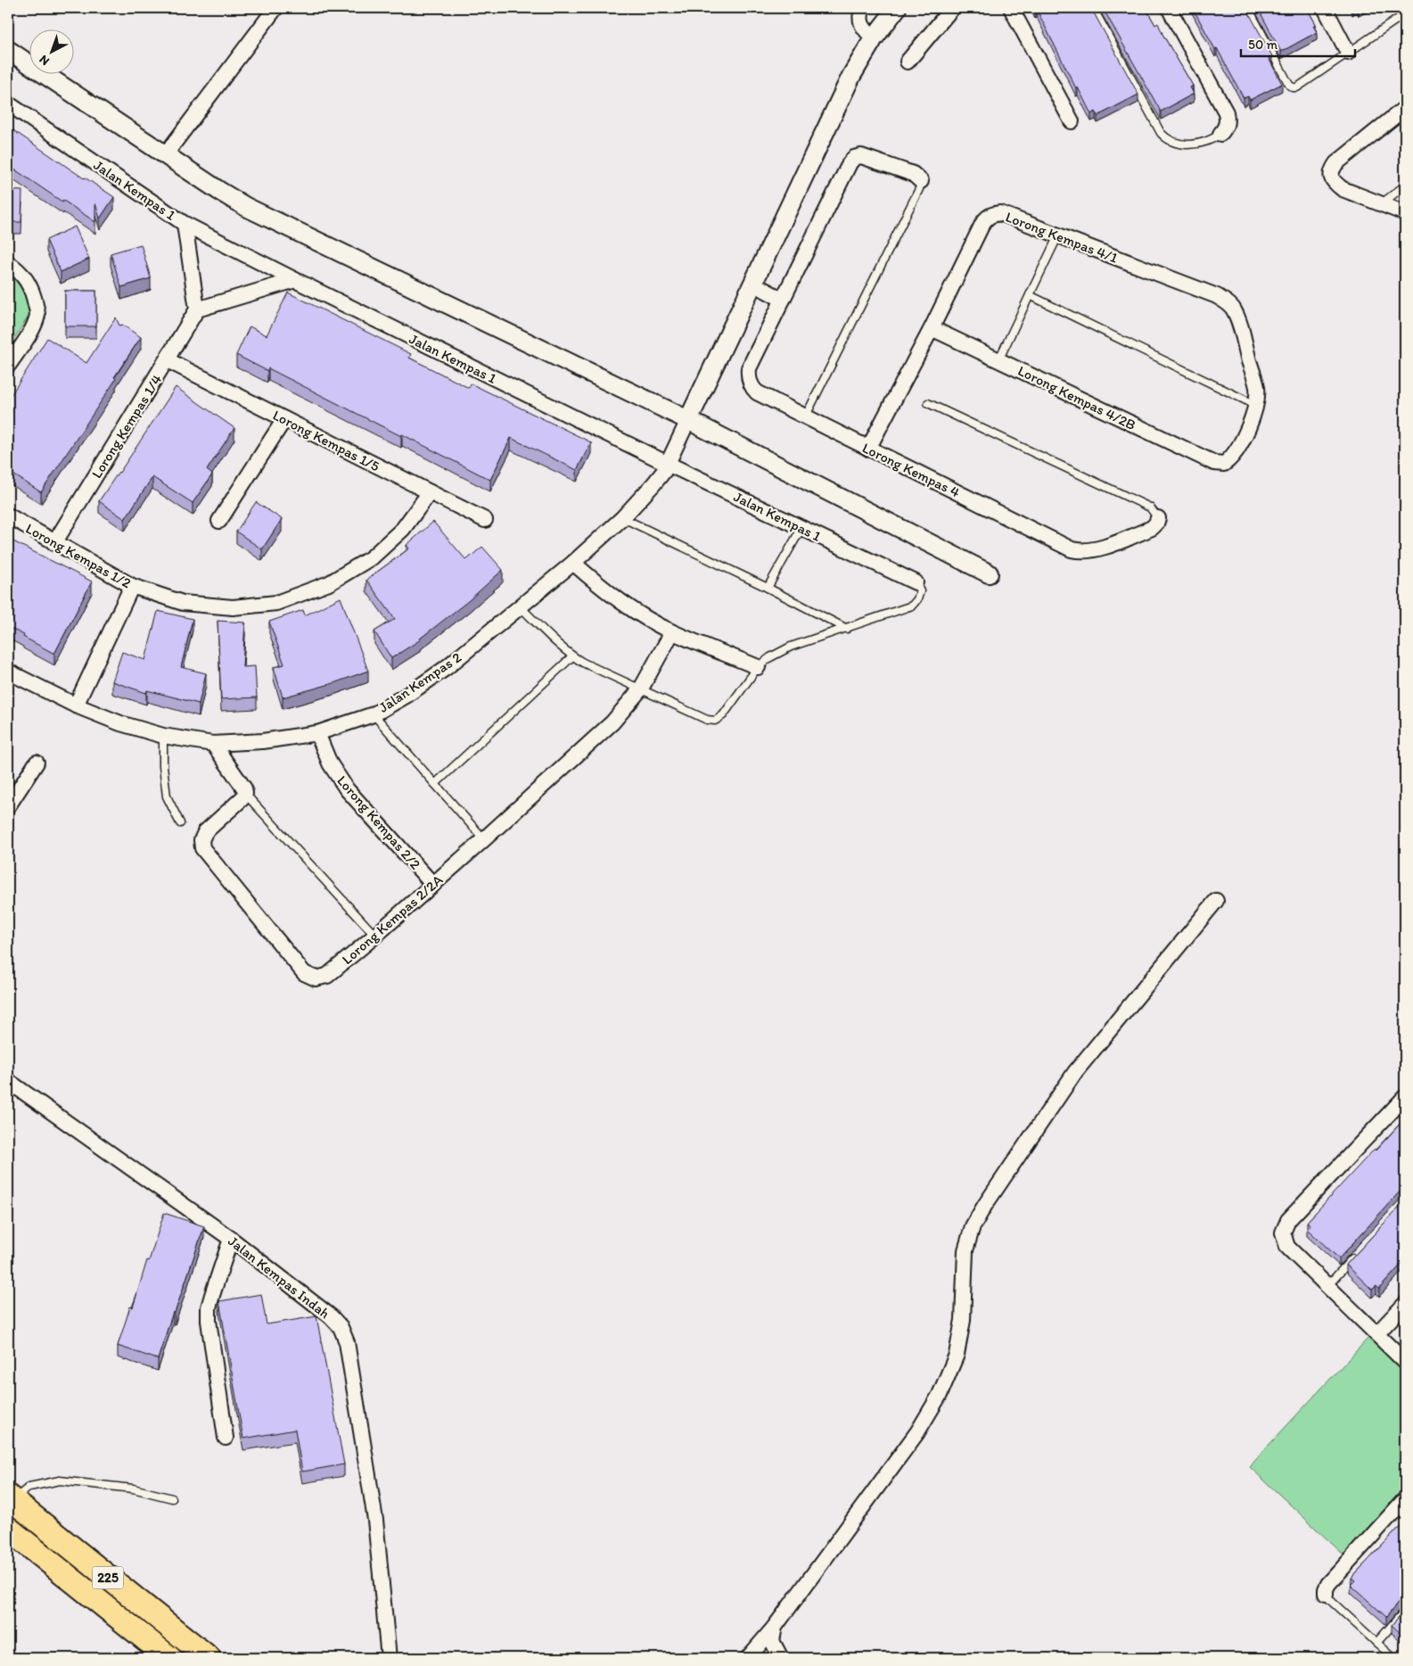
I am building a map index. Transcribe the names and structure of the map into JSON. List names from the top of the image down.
{
  "streets": {
    "highway": ["225"],
    "street": [
      "Jalan Kempas 1",
      "Lorong Kempas 4/1",
      "Lorong Kempas 4/2B",
      "Lorong Kempas 1/4",
      "Lorong Kempas 1/5",
      "Lorong Kempas 4",
      "Lorong Kempas 1/2",
      "Jalan Kempas 2",
      "Lorong Kempas 2/2",
      "Lorong Kempas 2/2A",
      "Jalan Kempas Indah"
    ]
  },
  "crossings": [
    ["Jalan Kempas 1", "Jalan Kempas 2"],
    ["Lorong Kempas 4/1", "Lorong Kempas 4/2B"],
    ["Lorong Kempas 4/1", "Lorong Kempas 4"],
    ["Lorong Kempas 1/4", "Lorong Kempas 1/5"],
    ["Lorong Kempas 1/4", "Lorong Kempas 1/2"],
    ["Lorong Kempas 1/5", "Lorong Kempas 1/2"],
    ["Jalan Kempas 2", "Lorong Kempas 2/2"],
    ["Lorong Kempas 2/2", "Lorong Kempas 2/2A"]
  ],
  "scale_bar": "50 m",
  "north": "bottom left"
}
